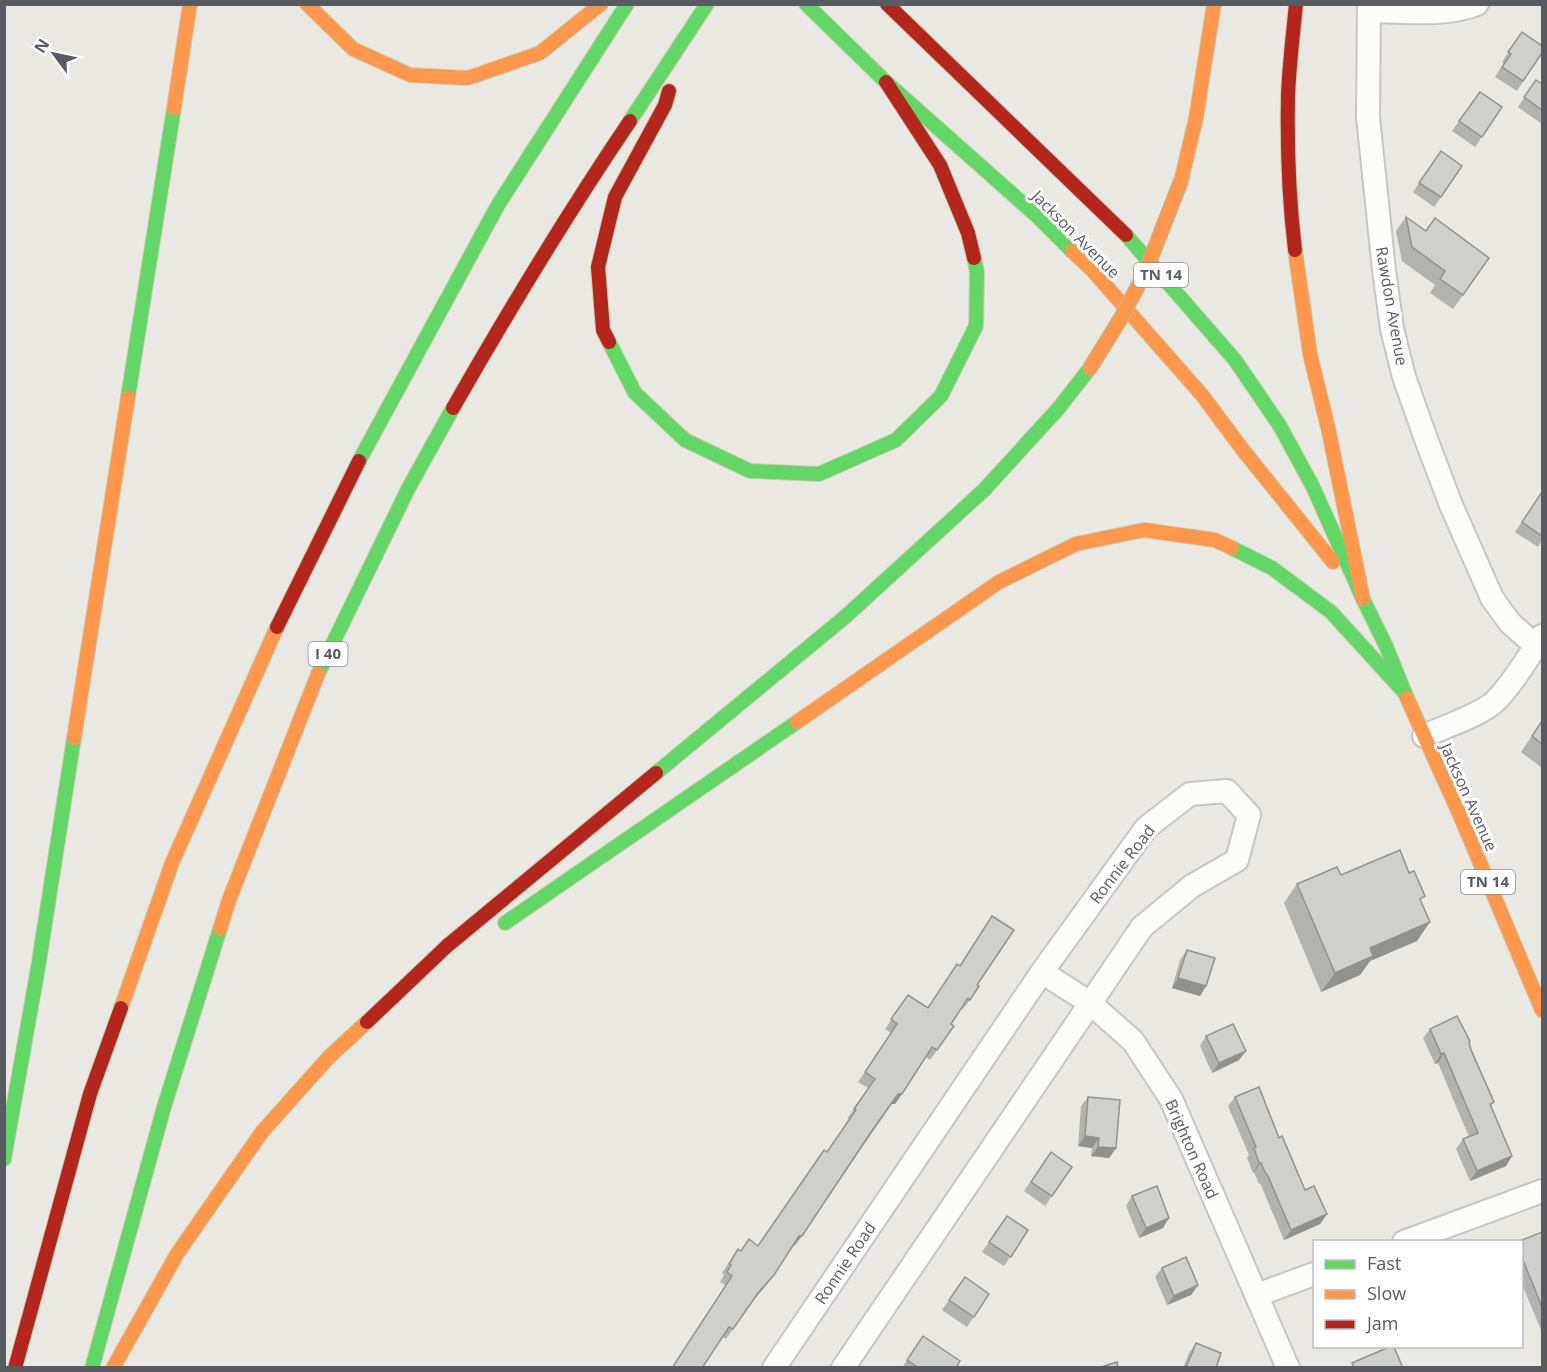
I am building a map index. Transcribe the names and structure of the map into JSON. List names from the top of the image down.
{
  "streets": {
    "main road": ["Jackson Avenue", "TN 14", "I 40"],
    "street": ["Rawdon Avenue", "Ronnie Road", "Brighton Road"]
  },
  "crossings": [
    ["Ronnie Road", "Brighton Road"]
  ],
  "legend": ["Fast", "Slow", "Jam"],
  "north": "top left"
}
